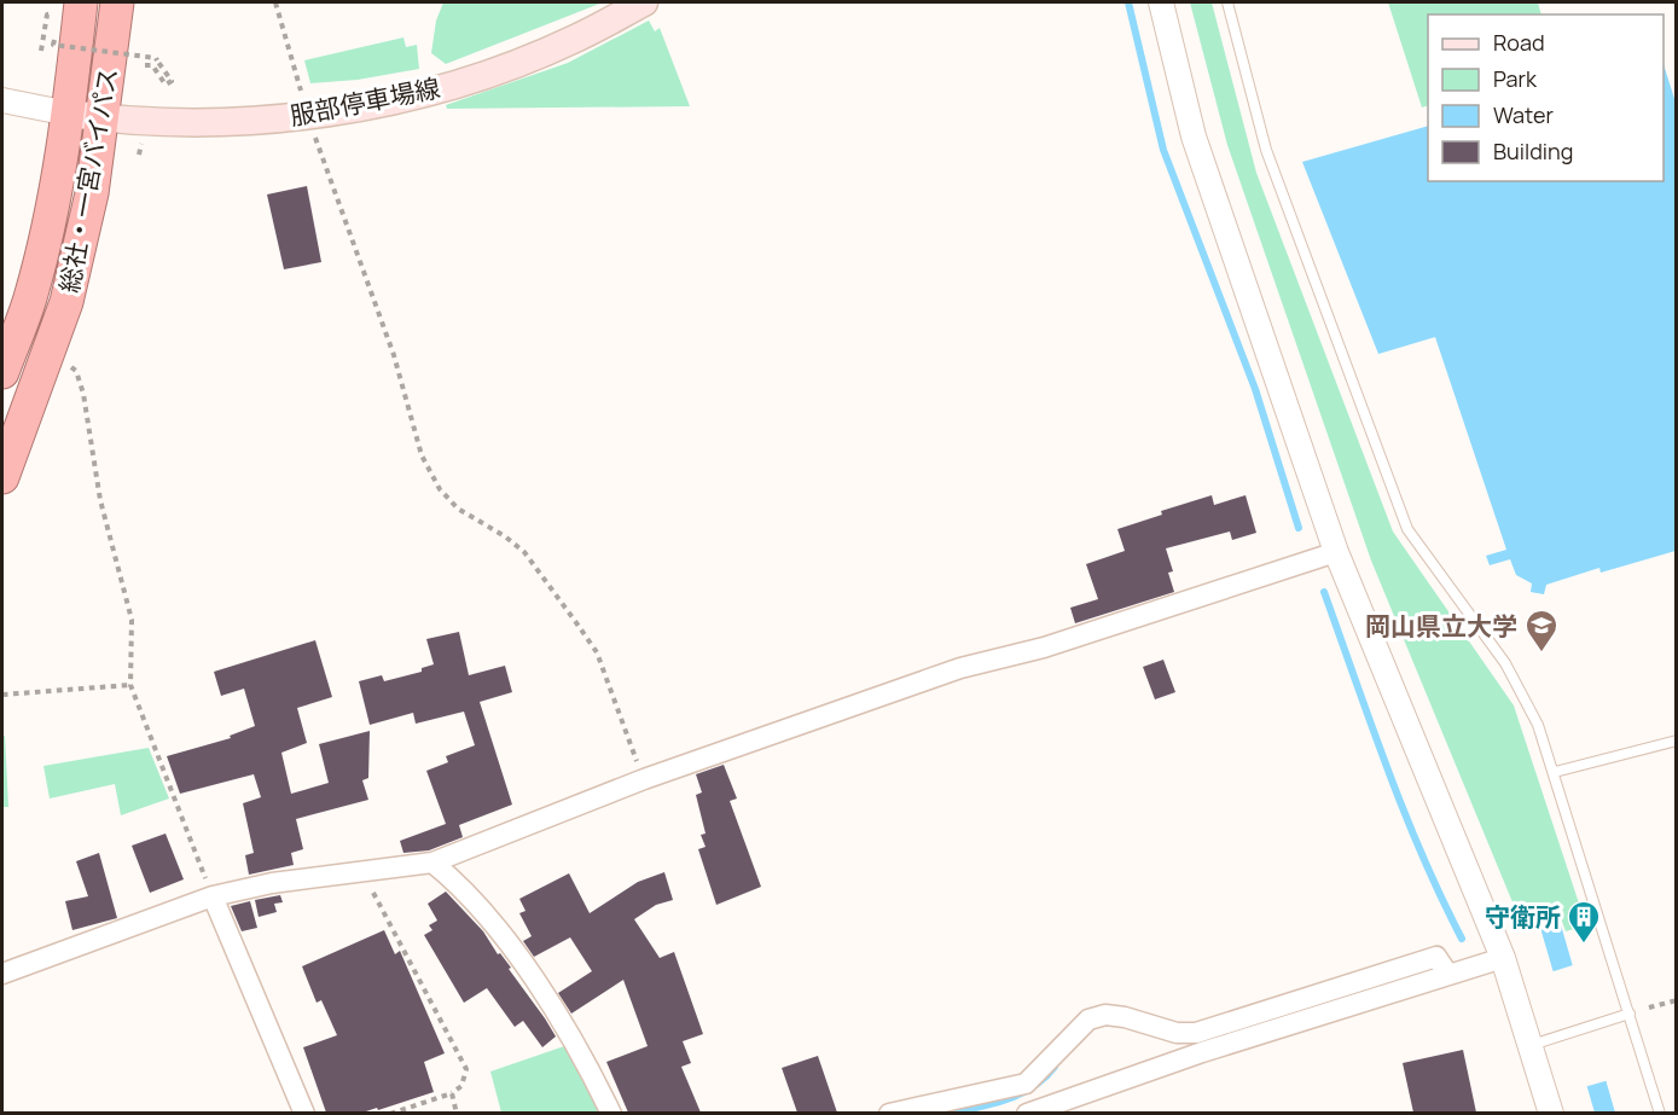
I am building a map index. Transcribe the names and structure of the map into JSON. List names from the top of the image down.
{
  "streets": {
    "highway": ["総社・一宮バイパス"],
    "main road": ["服部停車場線"]
  },
  "crossings": [
    ["服部停車場線", "総社・一宮バイパス"]
  ],
  "places": {
    "school or university": ["岡山県立大学"],
    "building": ["守衛所"]
  },
  "legend": [
    "Road",
    "Park",
    "Water",
    "Building"
  ]
}
